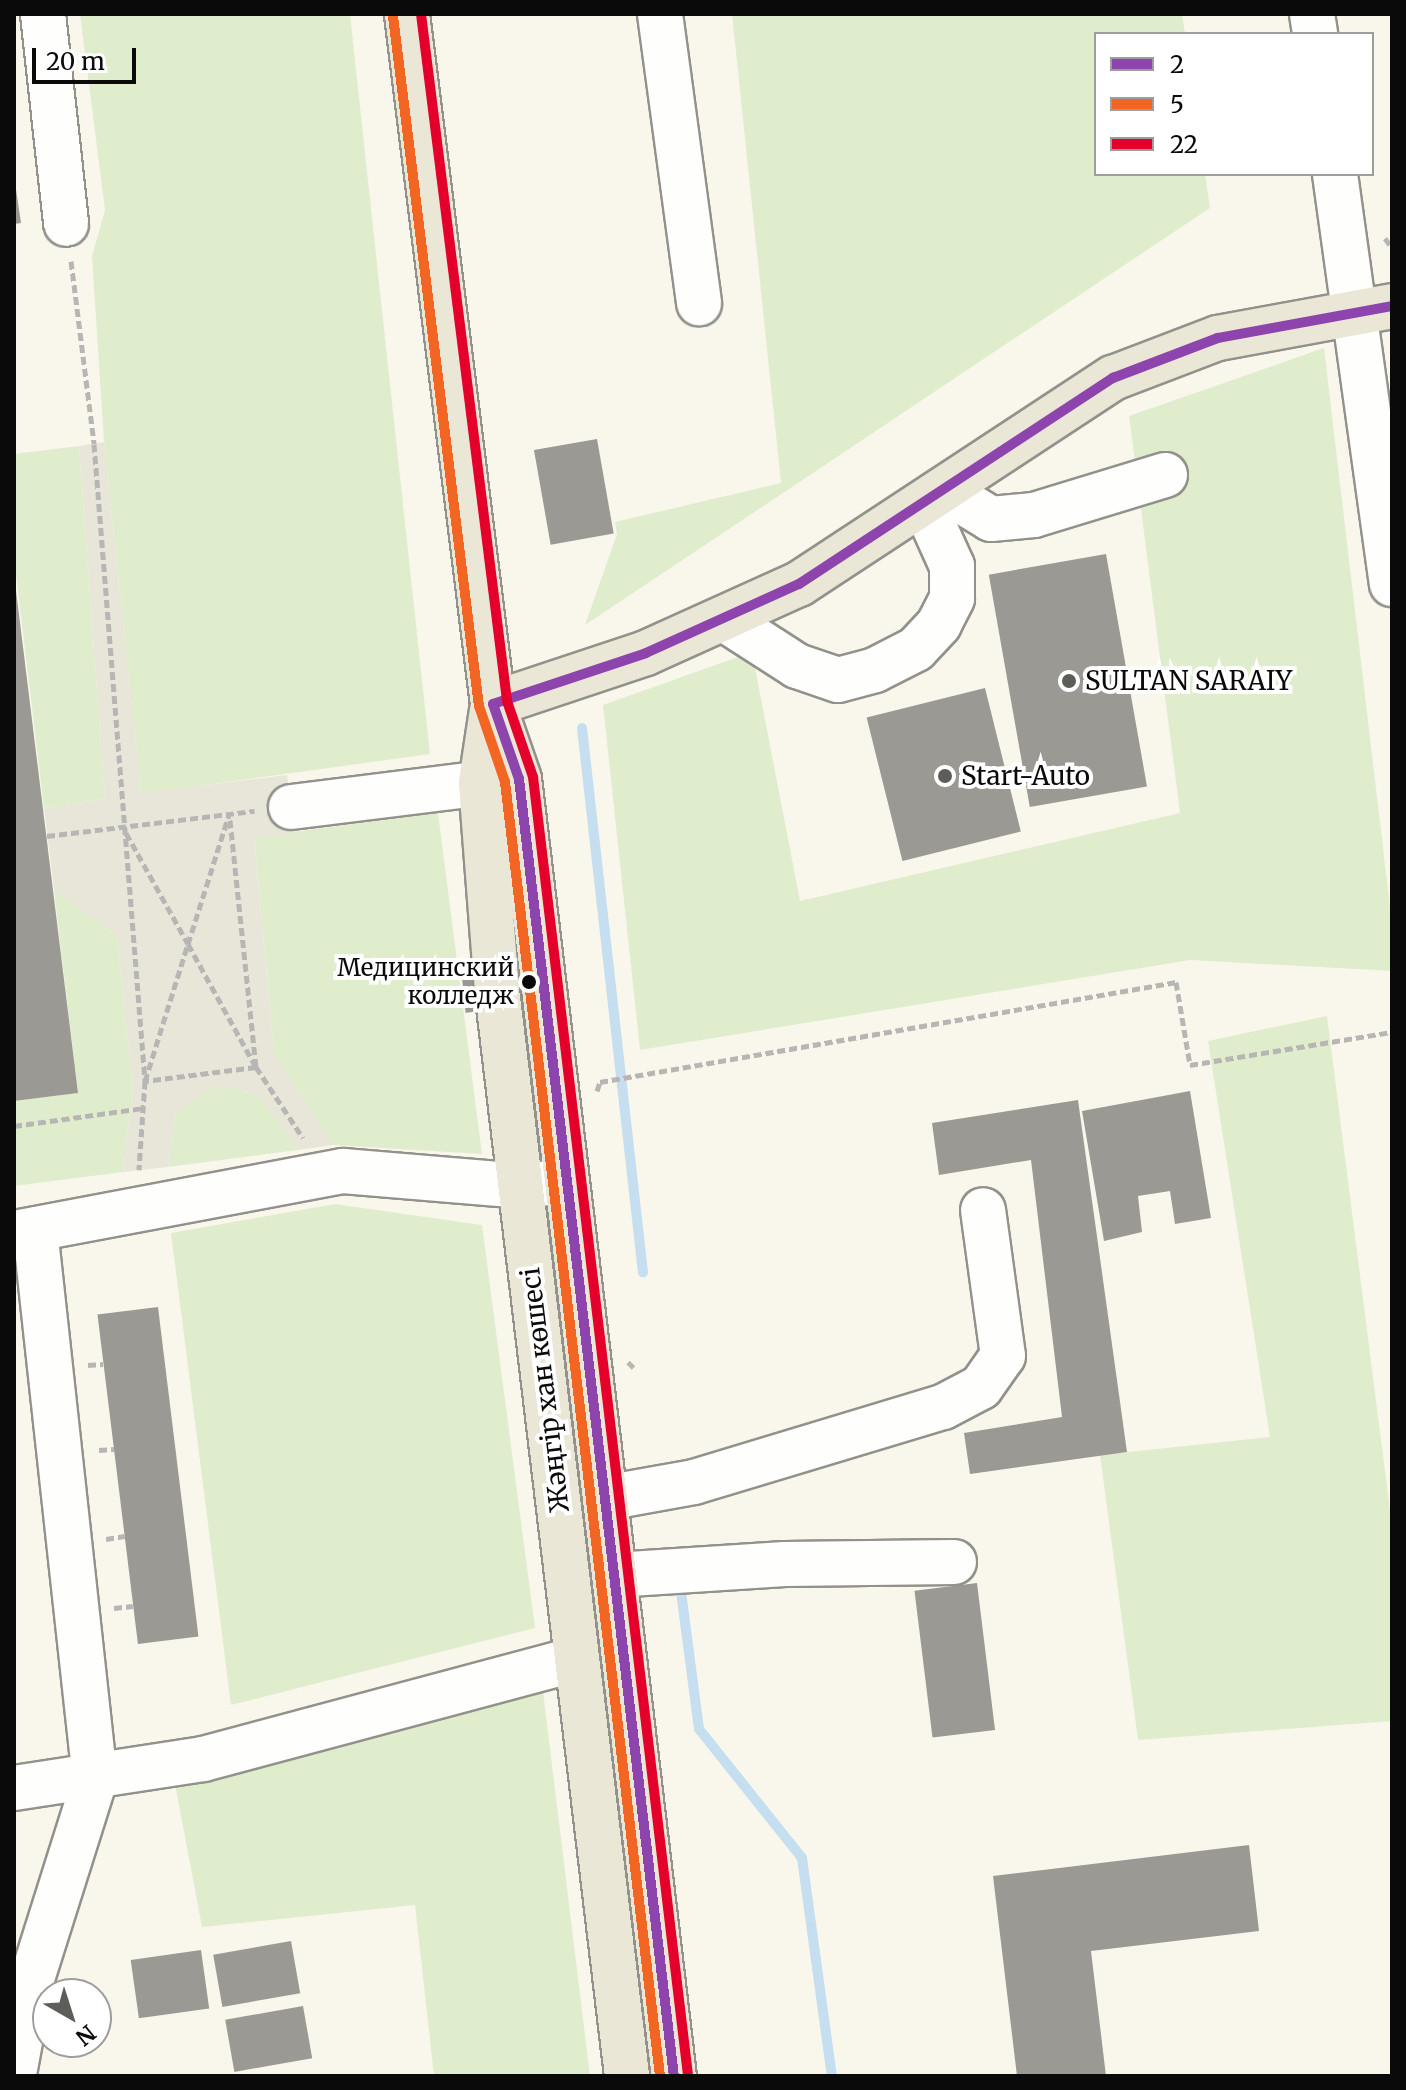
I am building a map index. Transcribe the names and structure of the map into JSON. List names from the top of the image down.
{
  "streets": {
    "main road": ["Жәңгір хан көшесі"]
  },
  "places": ["SULTAN SARAIY", "Start-Auto", "Медицинский колледж"],
  "lines": ["transit line 22", "transit line 5", "transit line 2"],
  "legend": ["2", "5", "22"],
  "scale_bar": "20 m",
  "north": "bottom right"
}
